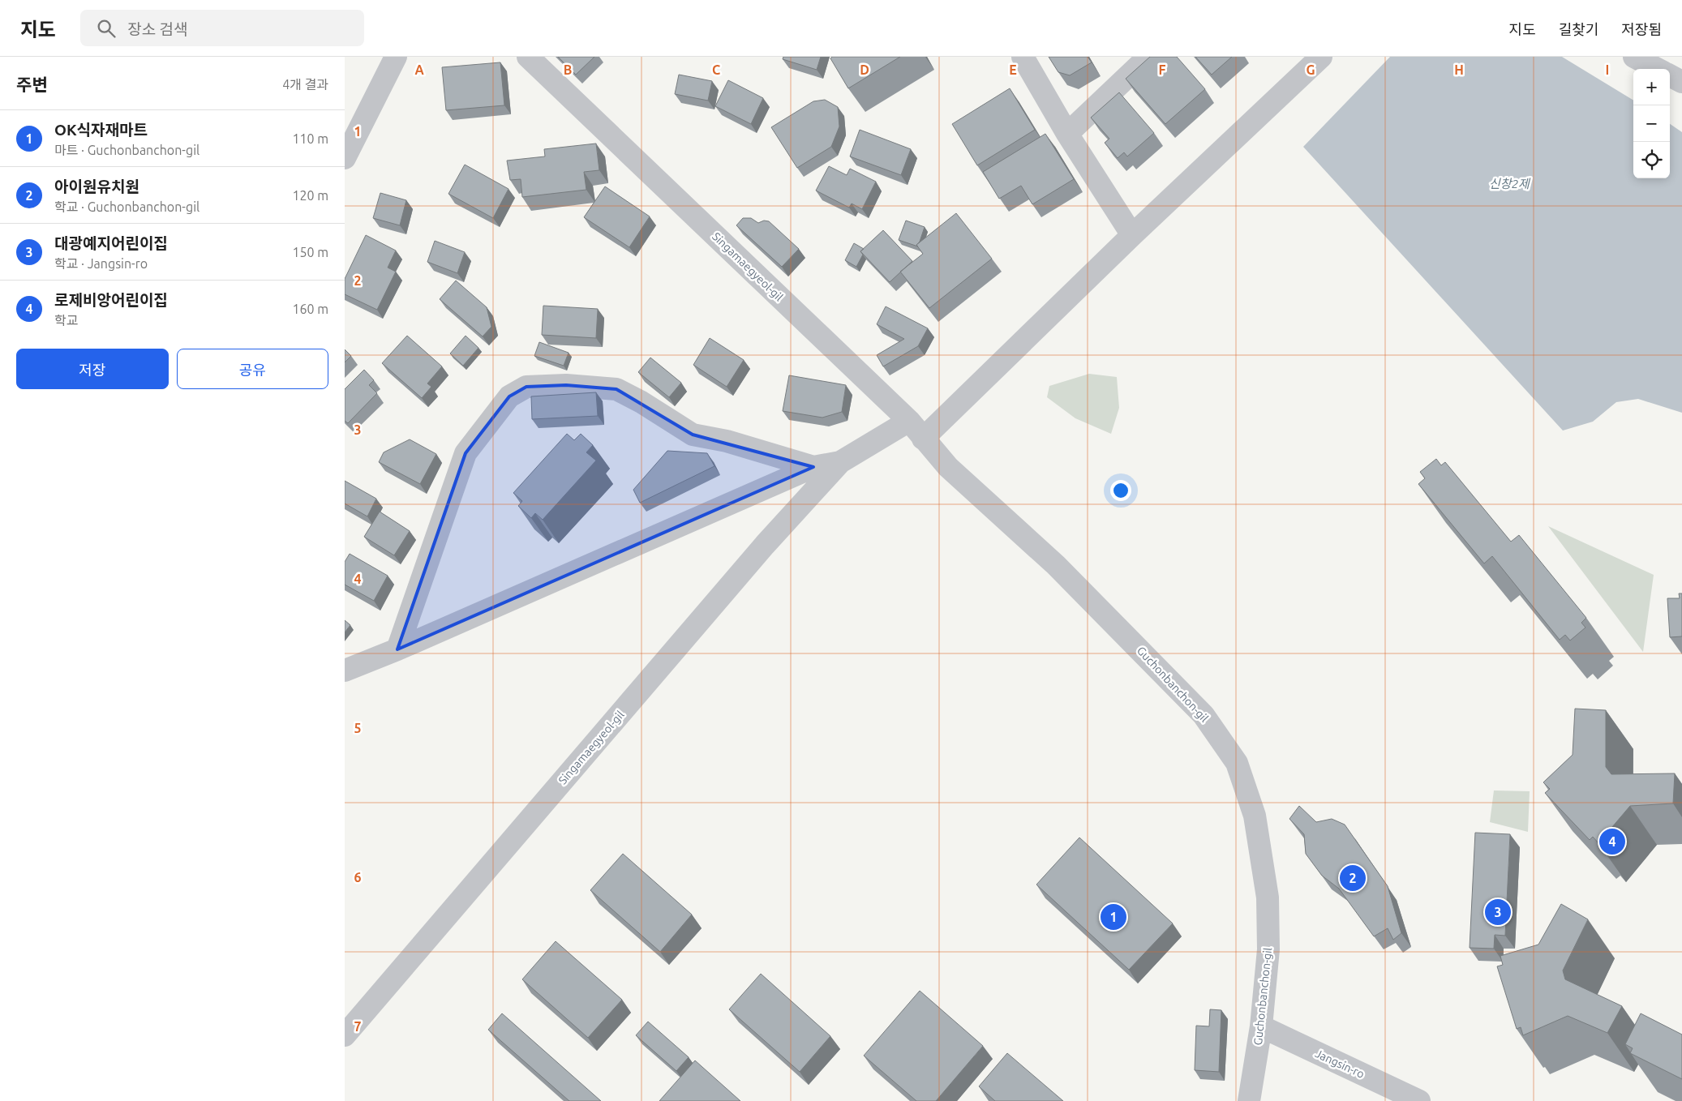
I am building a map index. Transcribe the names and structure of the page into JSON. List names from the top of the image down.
{
  "streets": {
    "street": ["Singamaegyeol-gil", "Guchonbanchon-gil", "Jangsin-ro"]
  },
  "crossings": [
    ["Singamaegyeol-gil", "Guchonbanchon-gil"],
    ["Guchonbanchon-gil", "Jangsin-ro"]
  ],
  "water": ["신창2제"],
  "page": {
    "header": "지도",
    "search": "장소 검색",
    "nav": ["지도", "길찾기", "저장됨"],
    "heading": ["주변", "4개 결과"],
    "map_buttons": ["+", "−"],
    "list": [
      {
        "mark": "1",
        "name": "OK식자재마트",
        "note": "마트 · Guchonbanchon-gil",
        "value": "110 m"
      },
      {
        "mark": "2",
        "name": "아이원유치원",
        "note": "학교 · Guchonbanchon-gil",
        "value": "120 m"
      },
      {
        "mark": "3",
        "name": "대광예지어린이집",
        "note": "학교 · Jangsin-ro",
        "value": "150 m"
      },
      {
        "mark": "4",
        "name": "로제비앙어린이집",
        "note": "학교",
        "value": "160 m"
      }
    ],
    "buttons": ["저장", "공유"],
    "pins": [
      "4",
      "2",
      "3",
      "1"
    ]
  },
  "grid": {
    "columns": [
      "A",
      "B",
      "C",
      "D",
      "E",
      "F",
      "G",
      "H",
      "I"
    ],
    "rows": [
      "1",
      "2",
      "3",
      "4",
      "5",
      "6",
      "7"
    ]
  }
}
